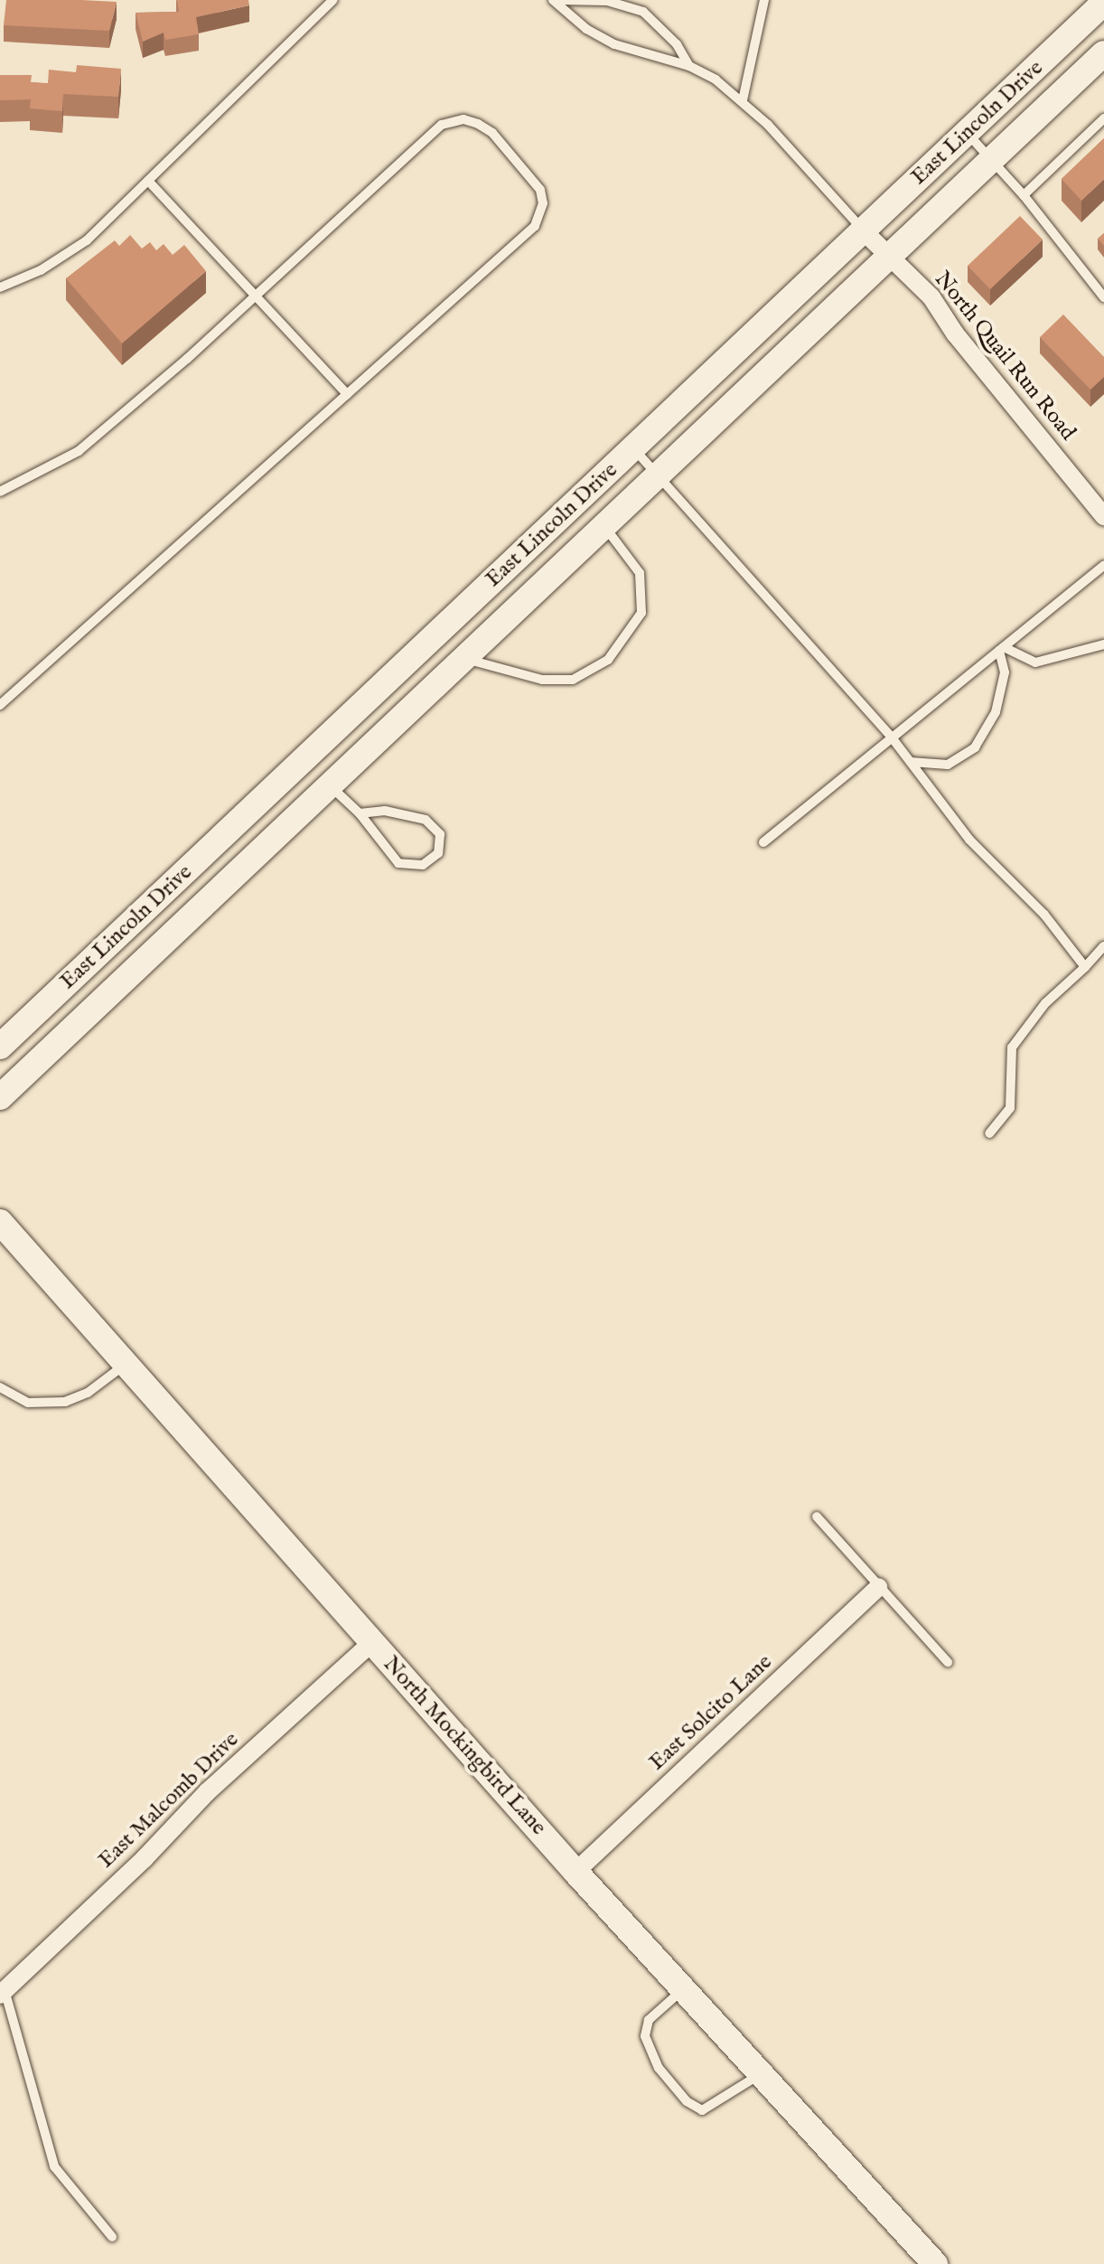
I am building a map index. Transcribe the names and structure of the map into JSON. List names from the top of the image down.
{
  "streets": {
    "main road": ["East Lincoln Drive", "North Mockingbird Lane"],
    "street": ["North Quail Run Road", "East Solcito Lane", "East Malcomb Drive"]
  },
  "crossings": [
    ["East Lincoln Drive", "North Quail Run Road"],
    ["East Solcito Lane", "North Mockingbird Lane"],
    ["North Mockingbird Lane", "East Malcomb Drive"]
  ]
}
